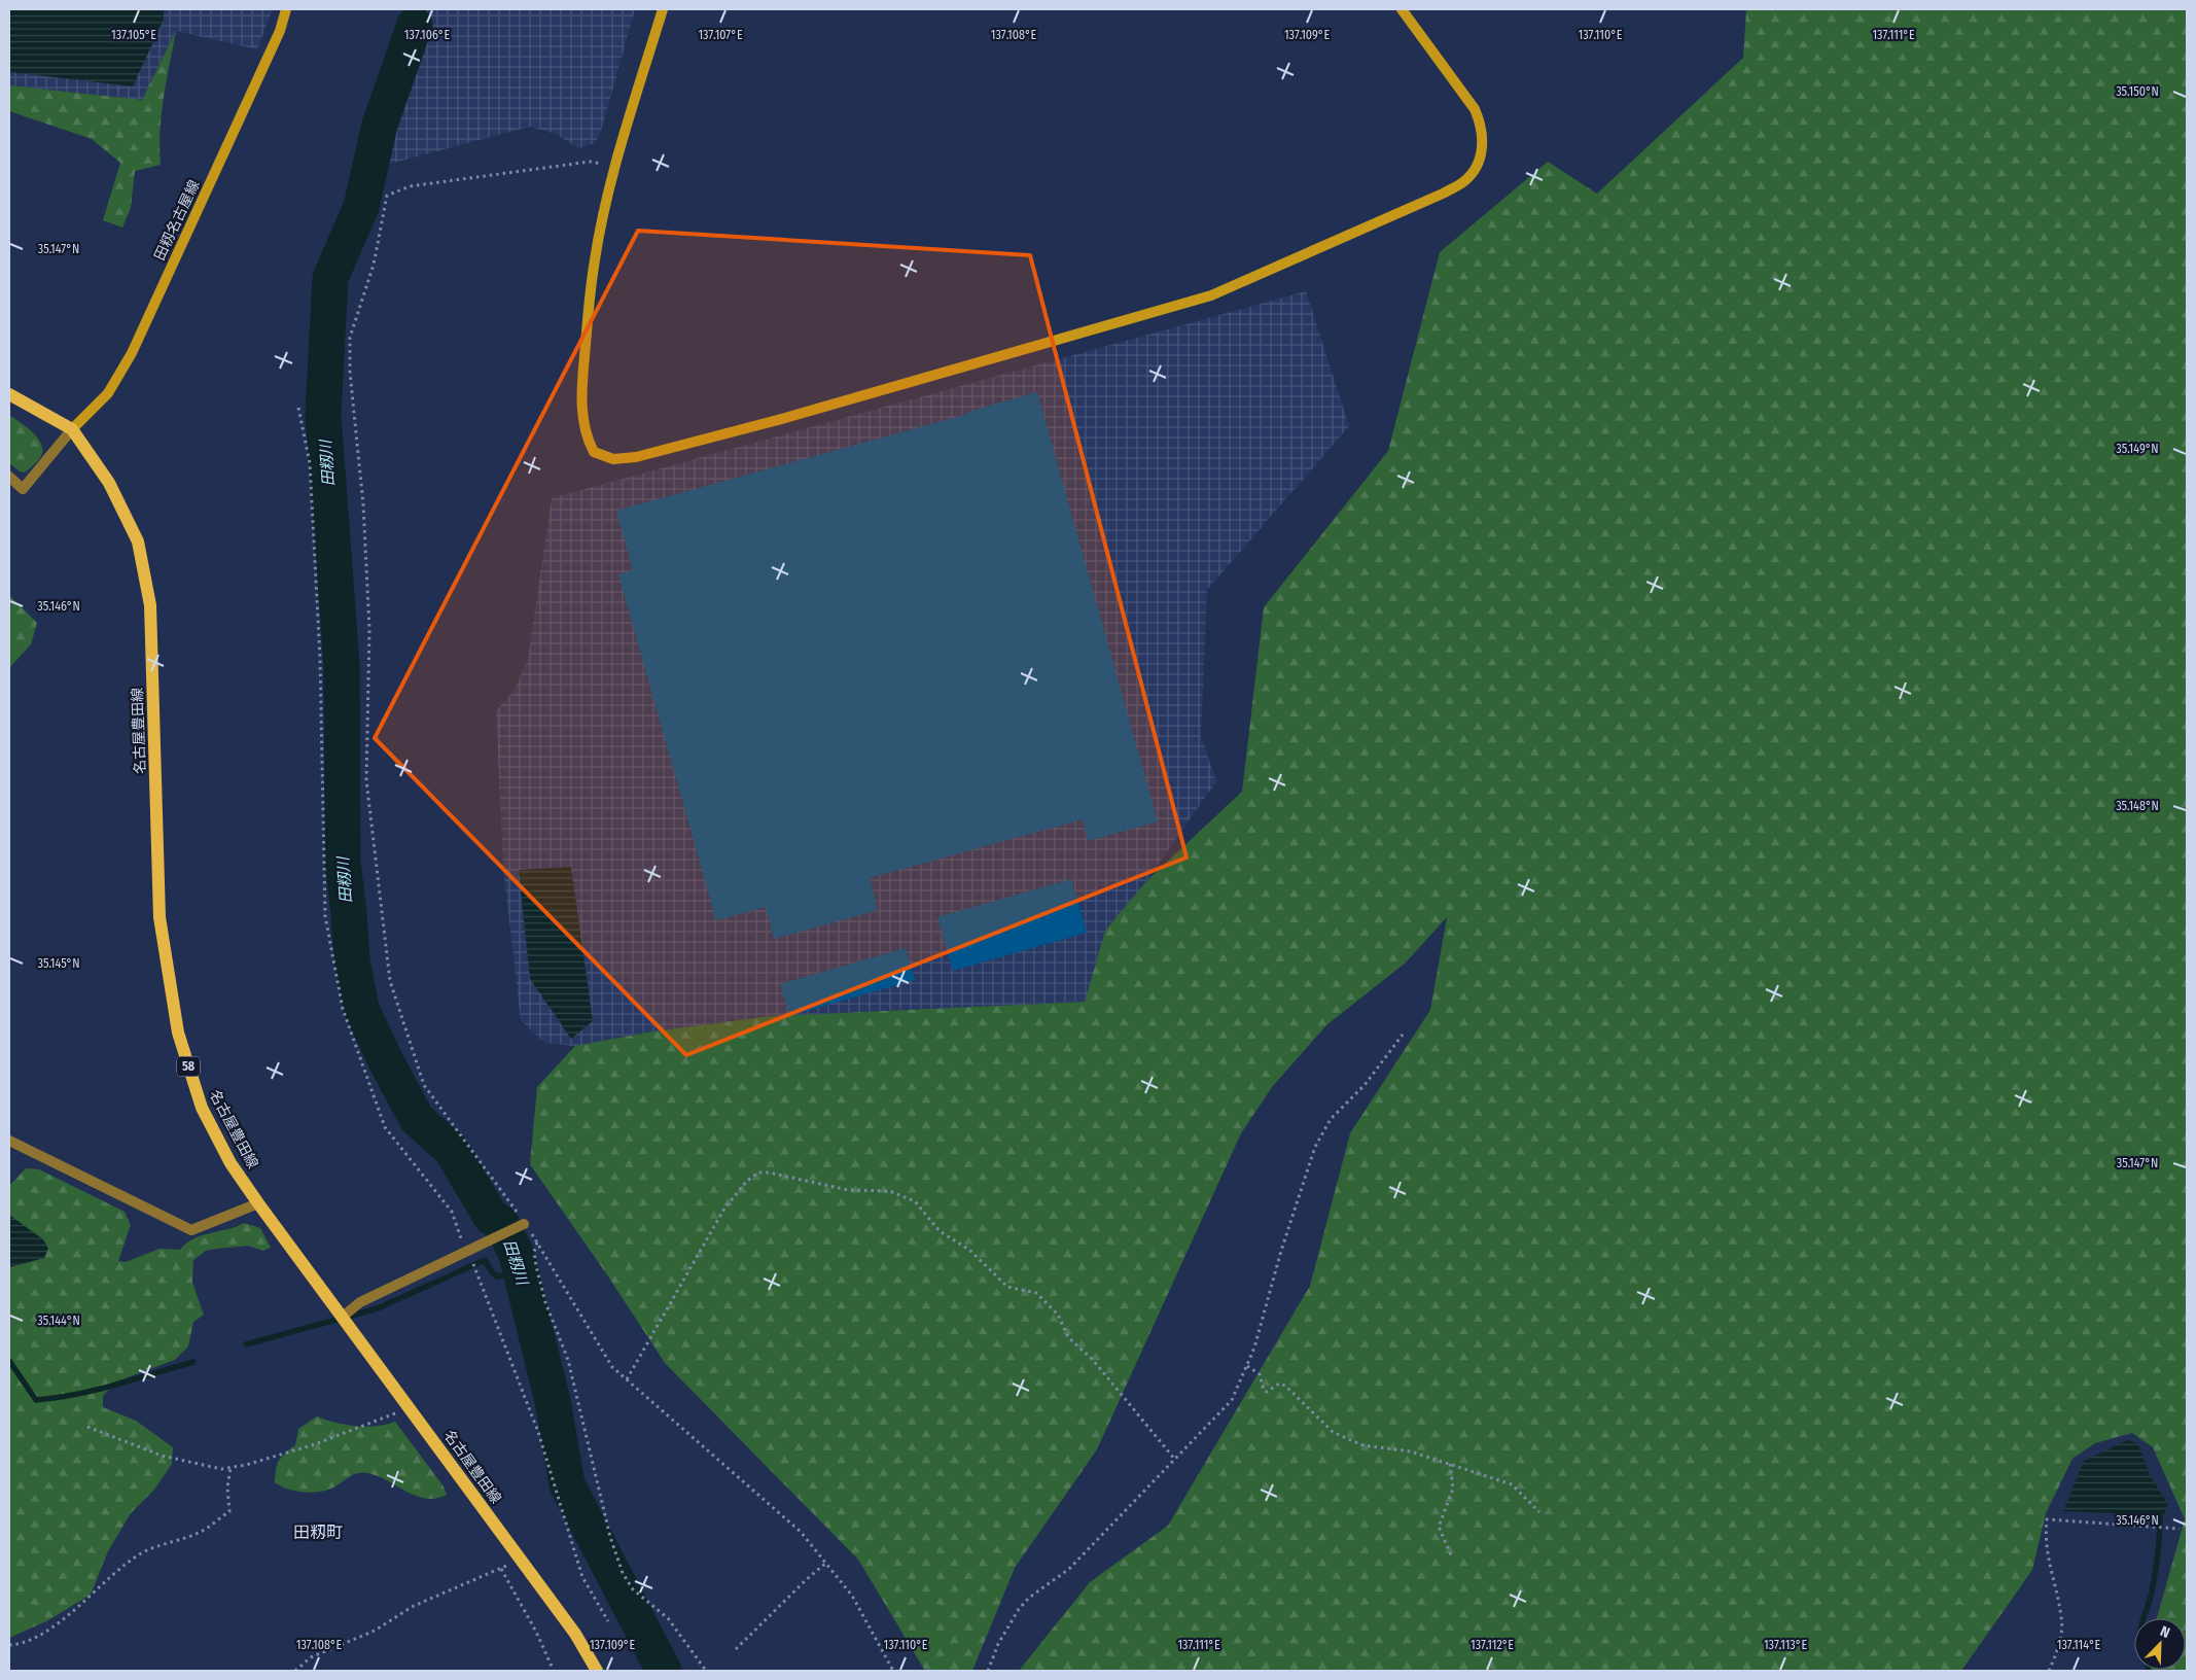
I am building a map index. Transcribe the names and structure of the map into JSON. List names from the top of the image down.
{
  "streets": {
    "main road": ["名古屋豊田線", "58"],
    "street": ["田籾名古屋線"]
  },
  "crossings": [
    ["田籾名古屋線", "名古屋豊田線"]
  ],
  "districts": ["田籾町"],
  "water": ["田籾川"],
  "north": "top right",
  "coordinates": [
    "137.105°E",
    "137.106°E",
    "137.107°E",
    "137.108°E",
    "137.109°E",
    "137.110°E",
    "137.111°E",
    "35.150°N",
    "35.147°N",
    "35.149°N",
    "35.146°N",
    "35.148°N",
    "35.145°N",
    "35.144°N",
    "137.112°E",
    "137.113°E",
    "137.114°E"
  ]
}
